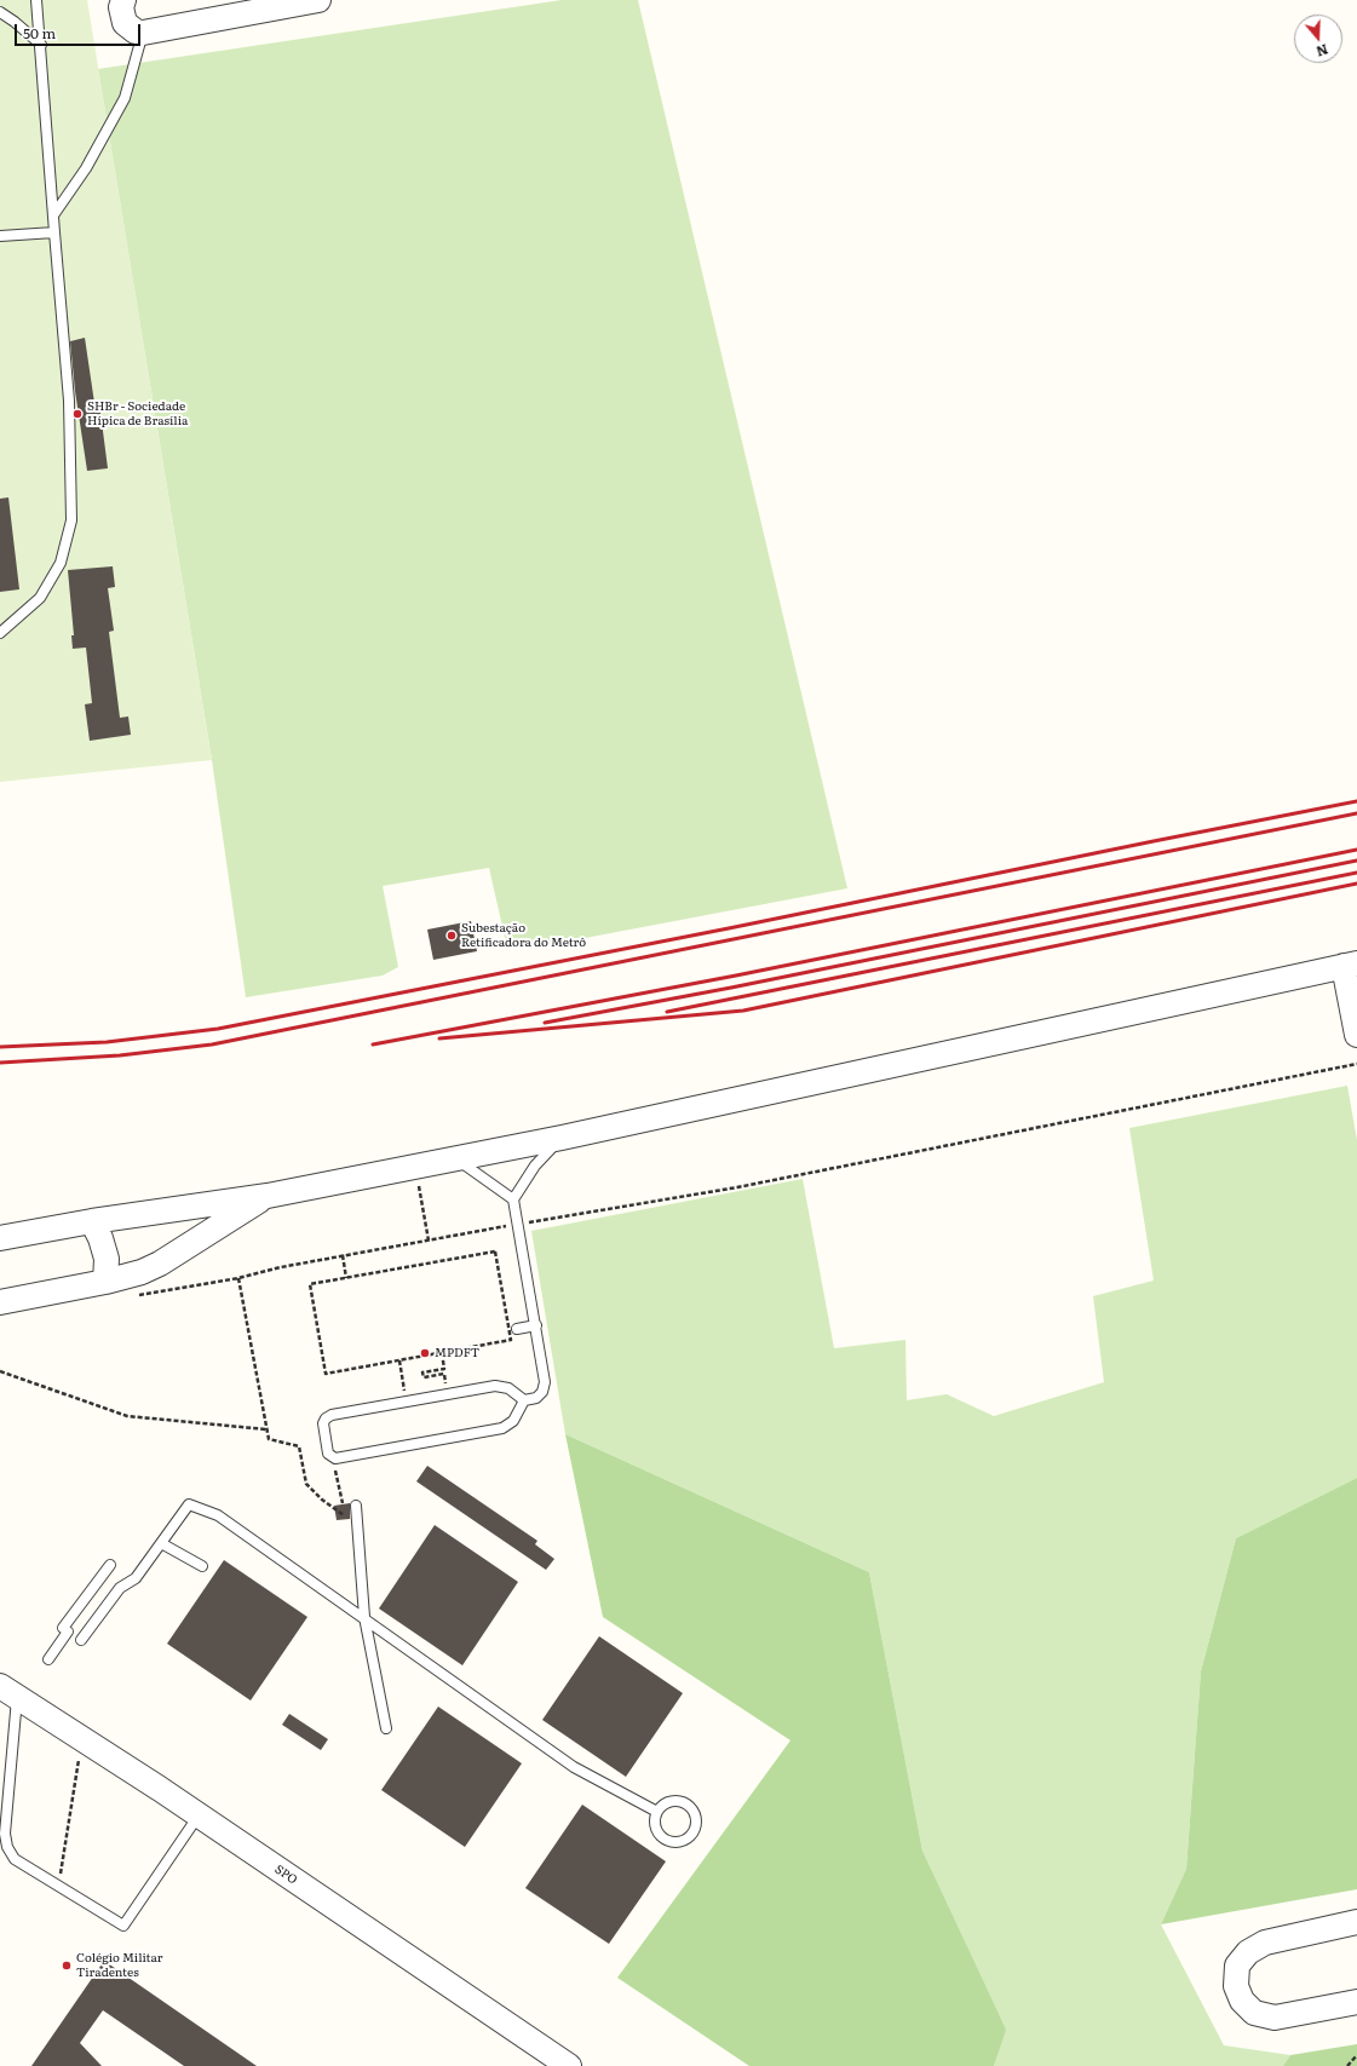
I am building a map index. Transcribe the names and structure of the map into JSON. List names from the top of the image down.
{
  "streets": {
    "street": ["SPO"]
  },
  "places": [
    "SHBr - Sociedade Hípica de Brasília",
    "Subestação Retificadora do Metrô",
    "MPDFT",
    "Colégio Militar Tiradentes"
  ],
  "scale_bar": "50 m",
  "north": "bottom"
}
